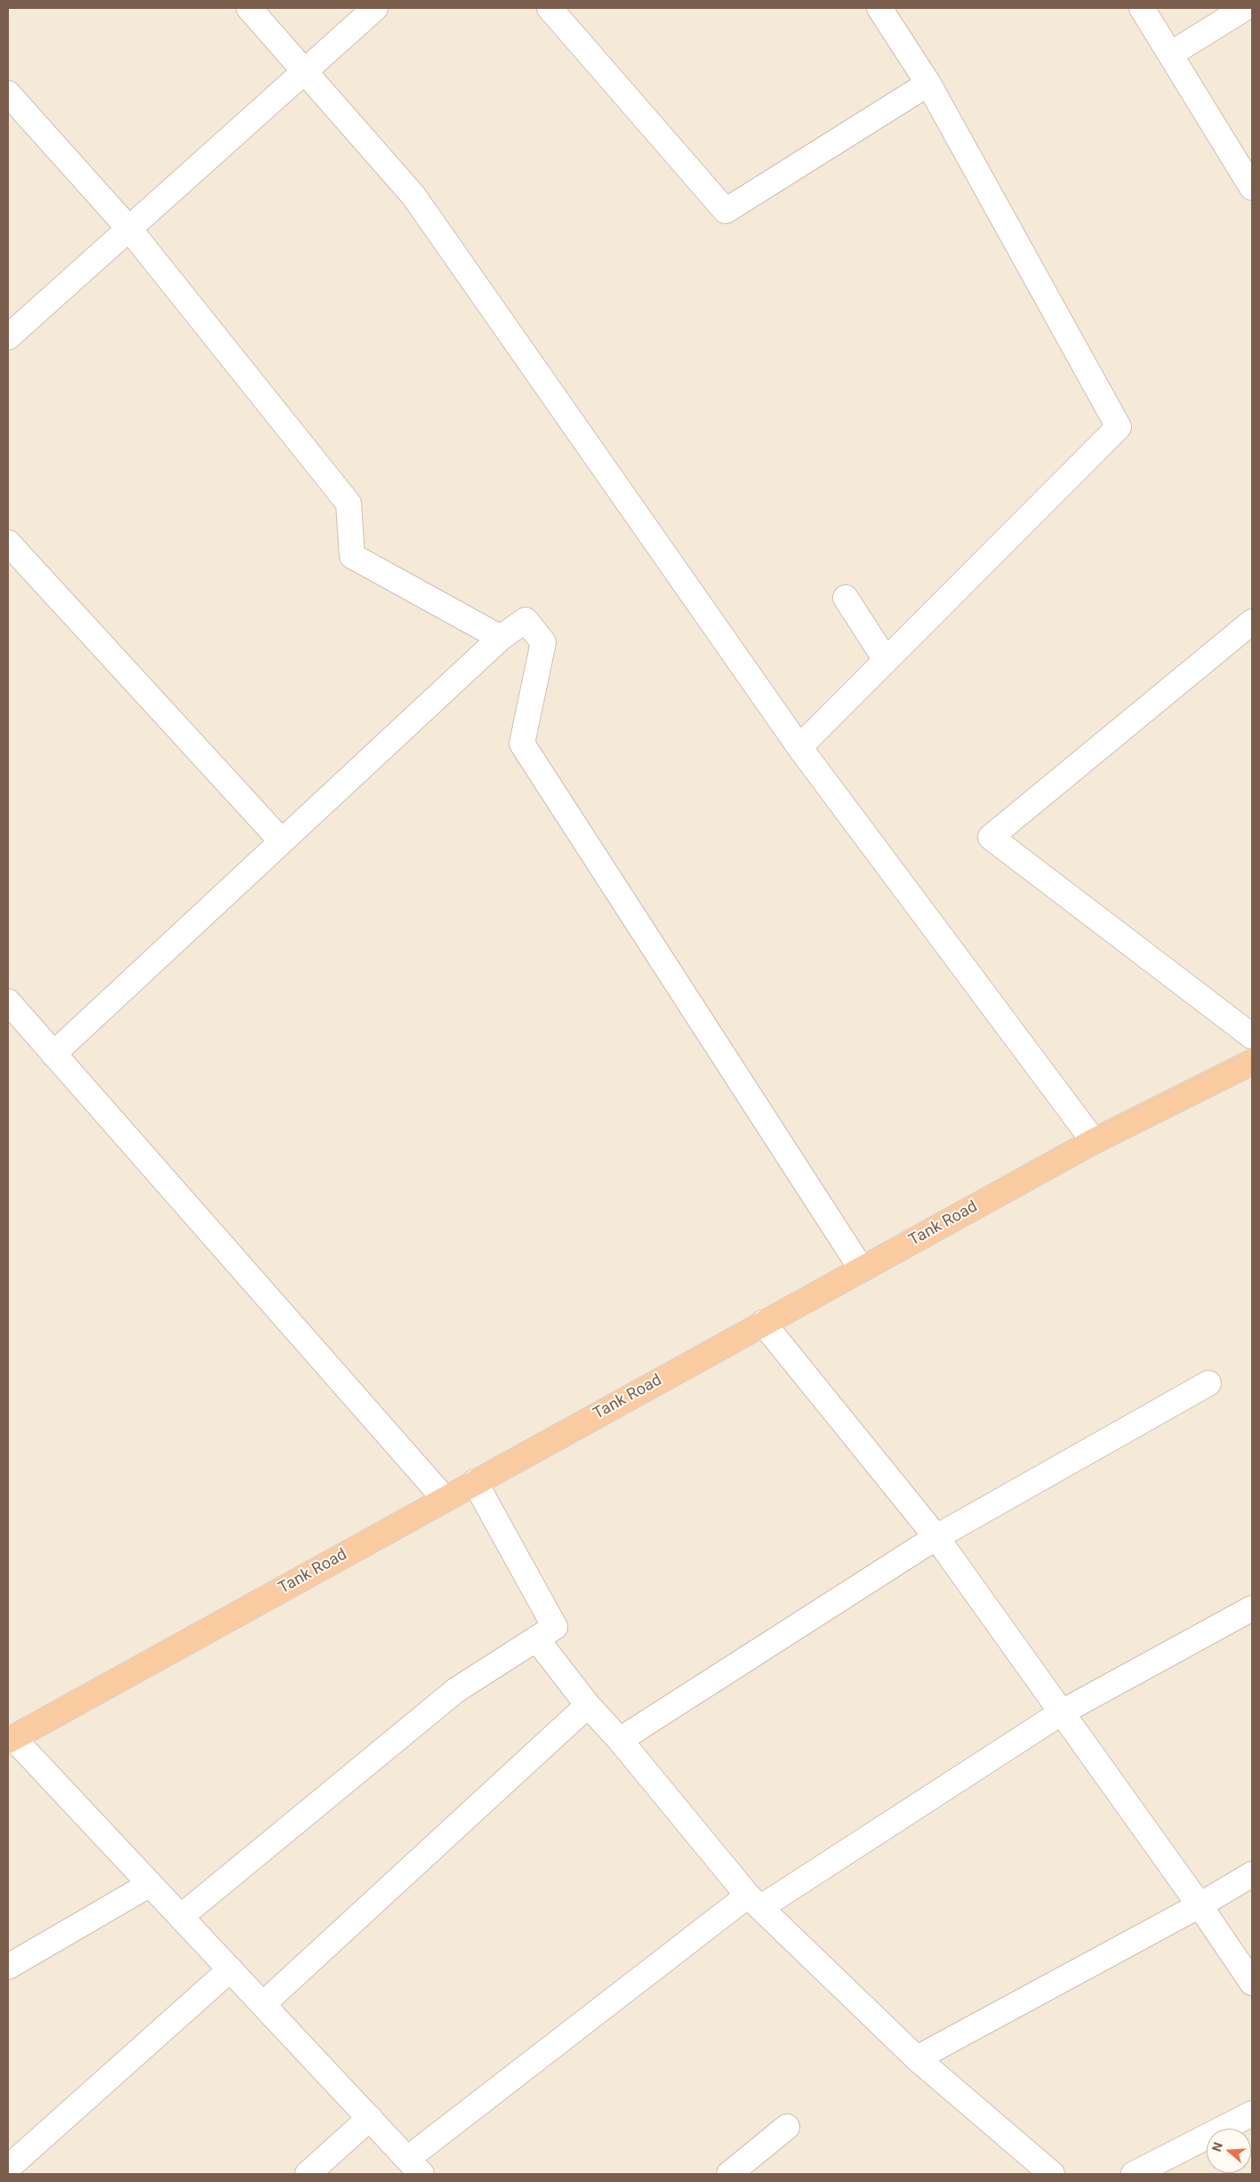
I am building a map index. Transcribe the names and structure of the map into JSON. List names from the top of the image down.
{
  "streets": {
    "highway": ["Tank Road"]
  },
  "north": "left"
}
